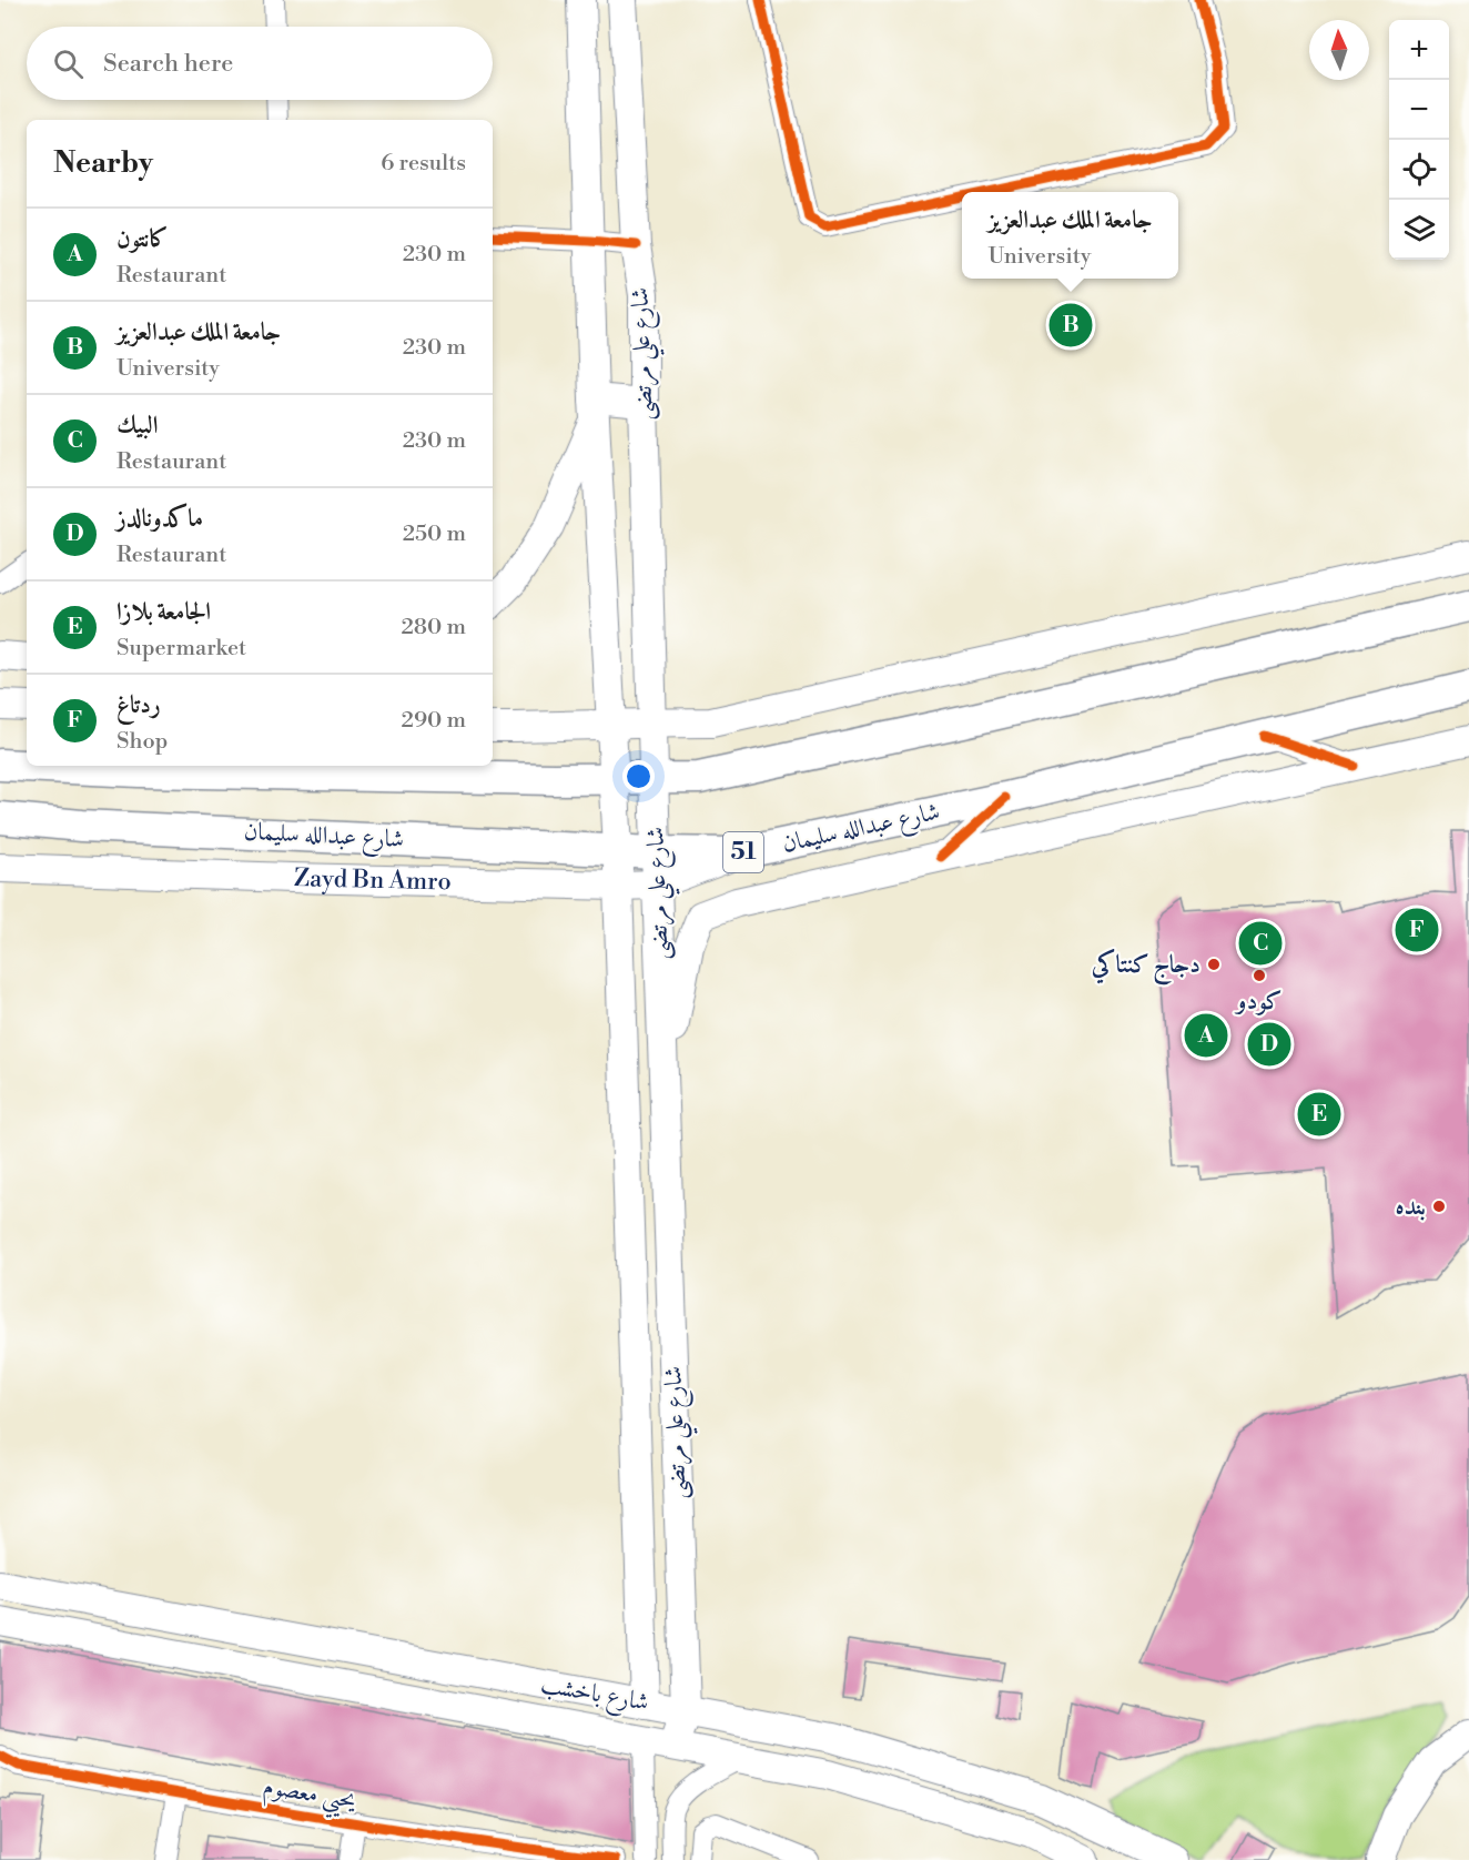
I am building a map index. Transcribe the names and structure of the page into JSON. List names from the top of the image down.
{
  "streets": {
    "main road": [
      "شارع علي مرتضى",
      "شارع عبدالله سليمان",
      "51",
      "Zayd Bn Amro",
      "شارع باخشب"
    ],
    "street": ["يحيي معصوم"]
  },
  "crossings": [
    ["شارع علي مرتضى", "شارع عبدالله سليمان"],
    ["شارع علي مرتضى", "Zayd Bn Amro"],
    ["شارع علي مرتضى", "شارع باخشب"],
    ["شارع عبدالله سليمان", "Zayd Bn Amro"]
  ],
  "places": ["دجاج كنتاكي", "كودو", "بنده"],
  "north": "top",
  "page": {
    "map_buttons": ["+", "−"],
    "search": "Search here",
    "heading": ["Nearby", "6 results"],
    "popup": ["جامعة الملك عبدالعزيز", "University"],
    "list": [
      {
        "mark": "A",
        "name": "كانتون",
        "note": "Restaurant",
        "value": "230 m"
      },
      {
        "mark": "B",
        "name": "جامعة الملك عبدالعزيز",
        "note": "University",
        "value": "230 m"
      },
      {
        "mark": "C",
        "name": "البيك",
        "note": "Restaurant",
        "value": "230 m"
      },
      {
        "mark": "D",
        "name": "ماكدونالدز",
        "note": "Restaurant",
        "value": "250 m"
      },
      {
        "mark": "E",
        "name": "الجامعة بلازا",
        "note": "Supermarket",
        "value": "280 m"
      },
      {
        "mark": "F",
        "name": "ردتاغ",
        "note": "Shop",
        "value": "290 m"
      }
    ],
    "pins": [
      "B",
      "F",
      "C",
      "A",
      "D",
      "E"
    ]
  }
}
